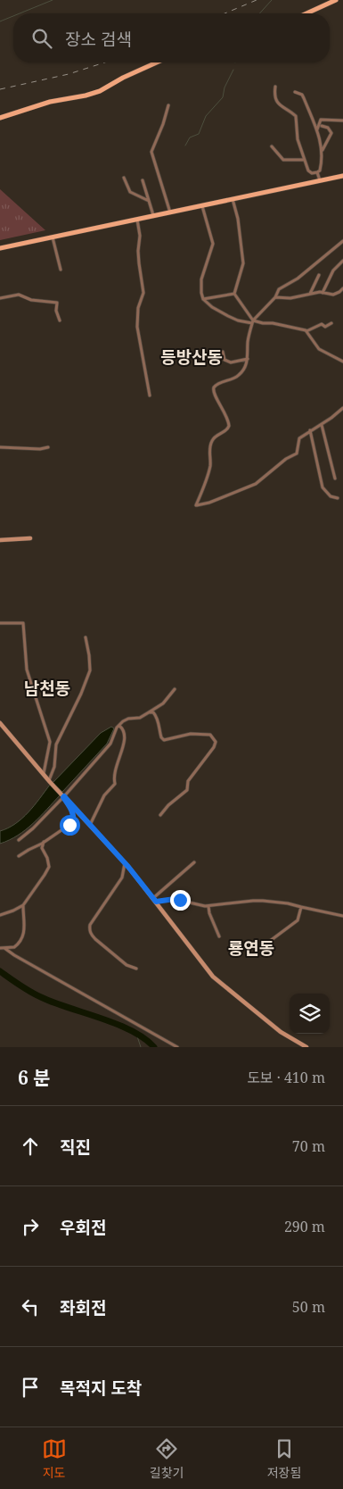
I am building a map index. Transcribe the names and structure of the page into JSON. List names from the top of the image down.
{
  "districts": ["등방산동", "남천동", "룡연동"],
  "page": {
    "search": "장소 검색",
    "heading": ["6 분", "도보 · 410 m"],
    "list": [
      ["직진", "70 m"],
      ["우회전", "290 m"],
      ["좌회전", "50 m"],
      "목적지 도착"
    ],
    "nav": ["지도", "길찾기", "저장됨"]
  }
}
